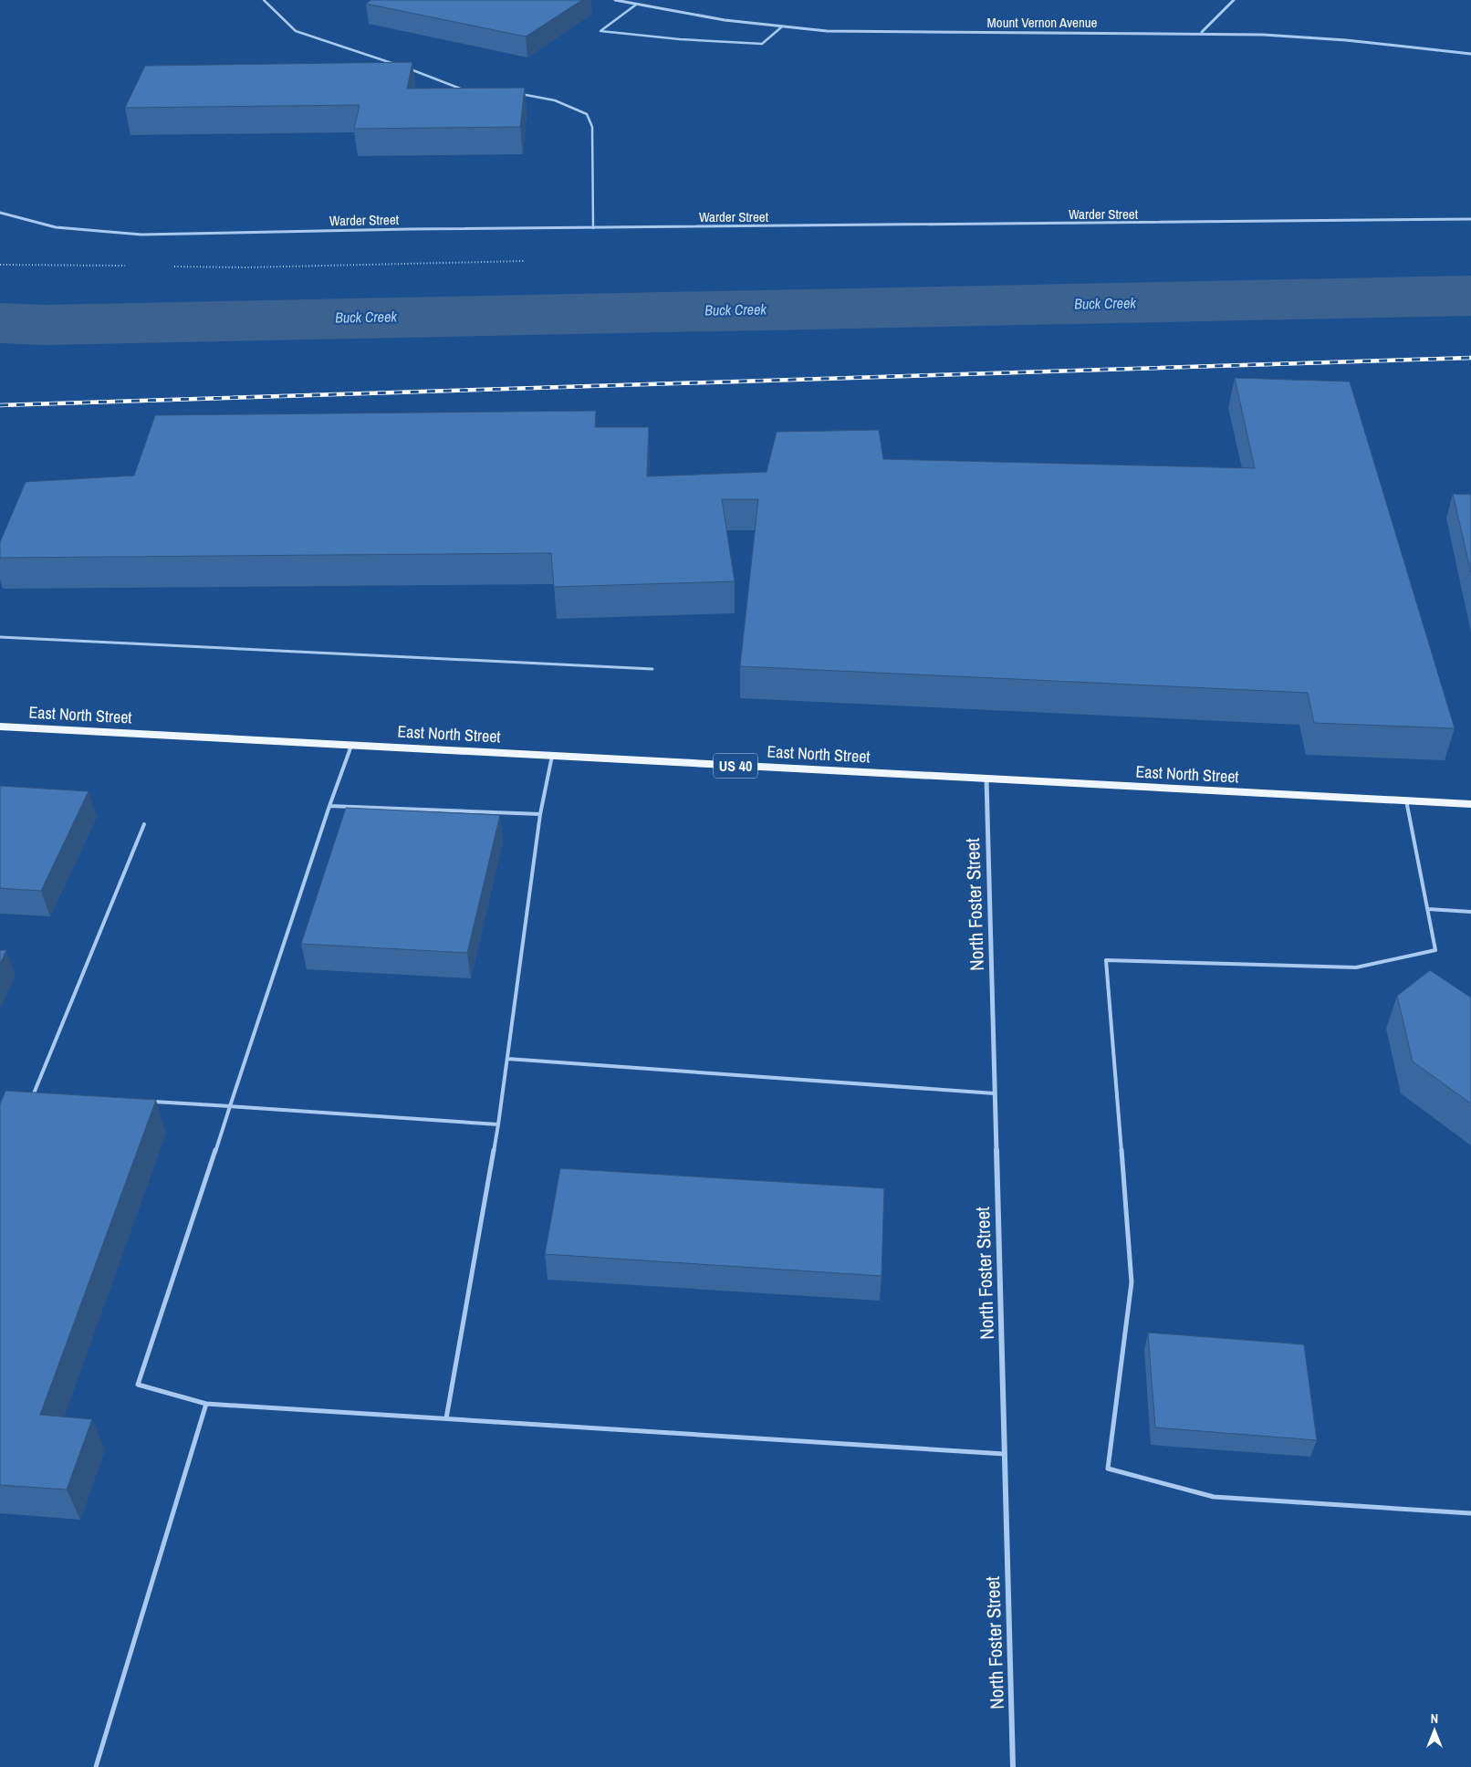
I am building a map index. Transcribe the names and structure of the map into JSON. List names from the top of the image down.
{
  "streets": {
    "main road": ["East North Street", "US 40"],
    "street": ["Mount Vernon Avenue", "Warder Street", "North Foster Street"]
  },
  "crossings": [
    ["East North Street", "North Foster Street"]
  ],
  "water": ["Buck Creek"],
  "north": "top"
}
